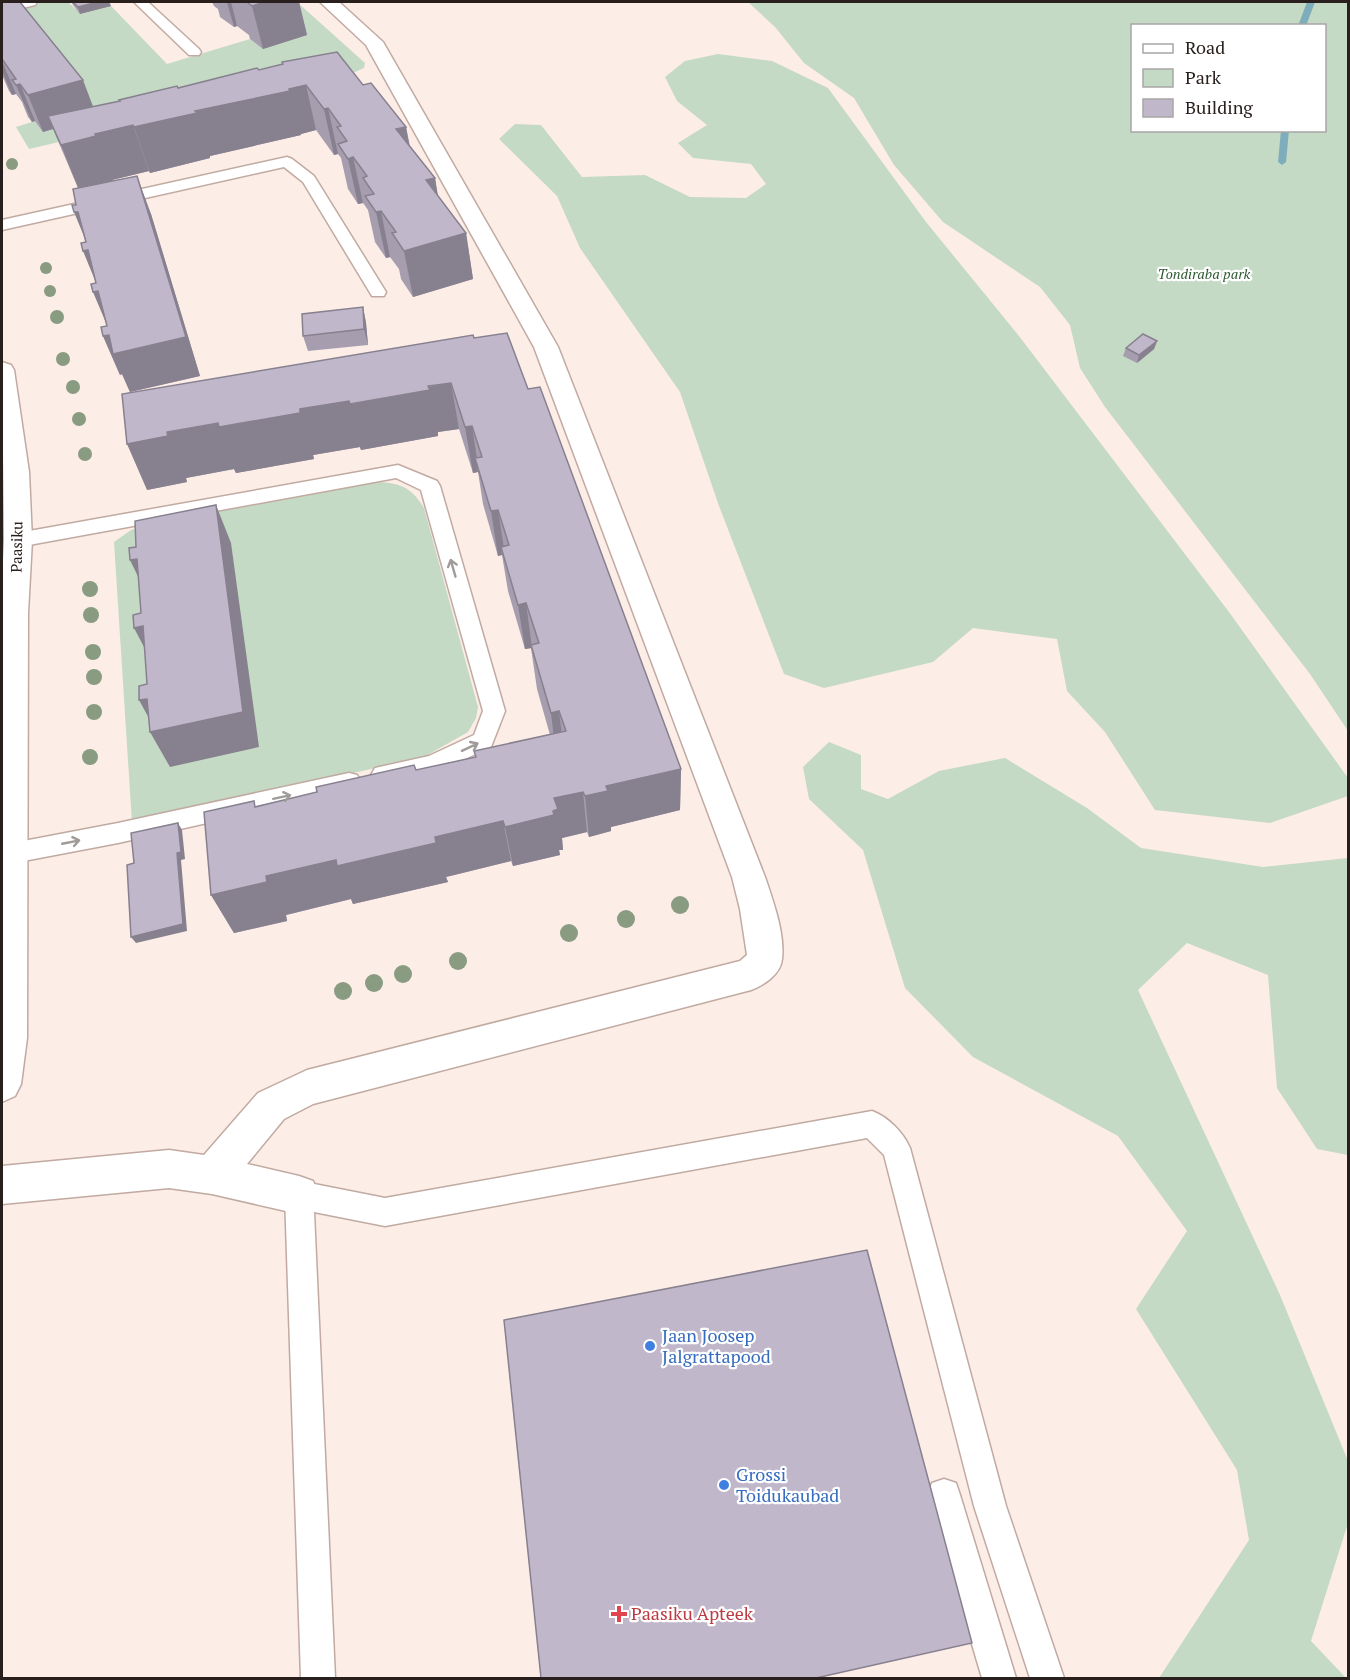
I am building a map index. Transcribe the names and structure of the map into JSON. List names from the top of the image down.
{
  "streets": {
    "street": ["Paasiku"]
  },
  "parks": ["Tondiraba park"],
  "places": {
    "other": ["Jaan Joosep Jalgrattapood", "Grossi Toidukaubad"],
    "health": ["Paasiku Apteek"]
  },
  "legend": ["Road", "Park", "Building"]
}
